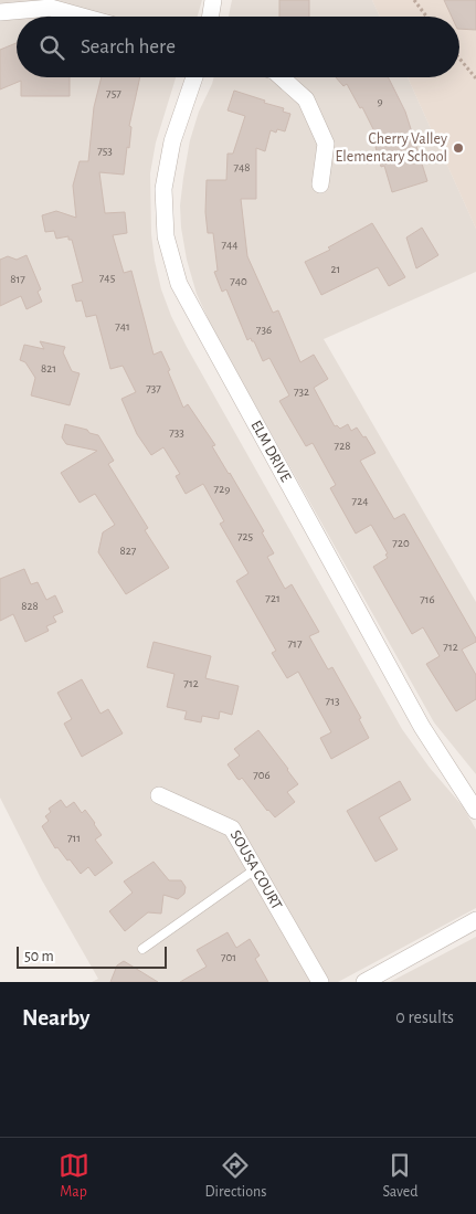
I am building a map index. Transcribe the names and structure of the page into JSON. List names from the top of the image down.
{
  "streets": {
    "street": ["ELM DRIVE", "SOUSA COURT"]
  },
  "places": ["Cherry Valley Elementary School"],
  "house_numbers": [
    "757",
    "9",
    "753",
    "748",
    "744",
    "21",
    "745",
    "817",
    "740",
    "741",
    "736",
    "821",
    "737",
    "732",
    "733",
    "728",
    "729",
    "724",
    "725",
    "720",
    "827",
    "721",
    "716",
    "828",
    "717",
    "712",
    "712",
    "713",
    "706",
    "711",
    "701"
  ],
  "scale_bar": "50 m",
  "page": {
    "search": "Search here",
    "scale": "50 m",
    "heading": ["Nearby", "0 results"],
    "nav": ["Map", "Directions", "Saved"]
  }
}
